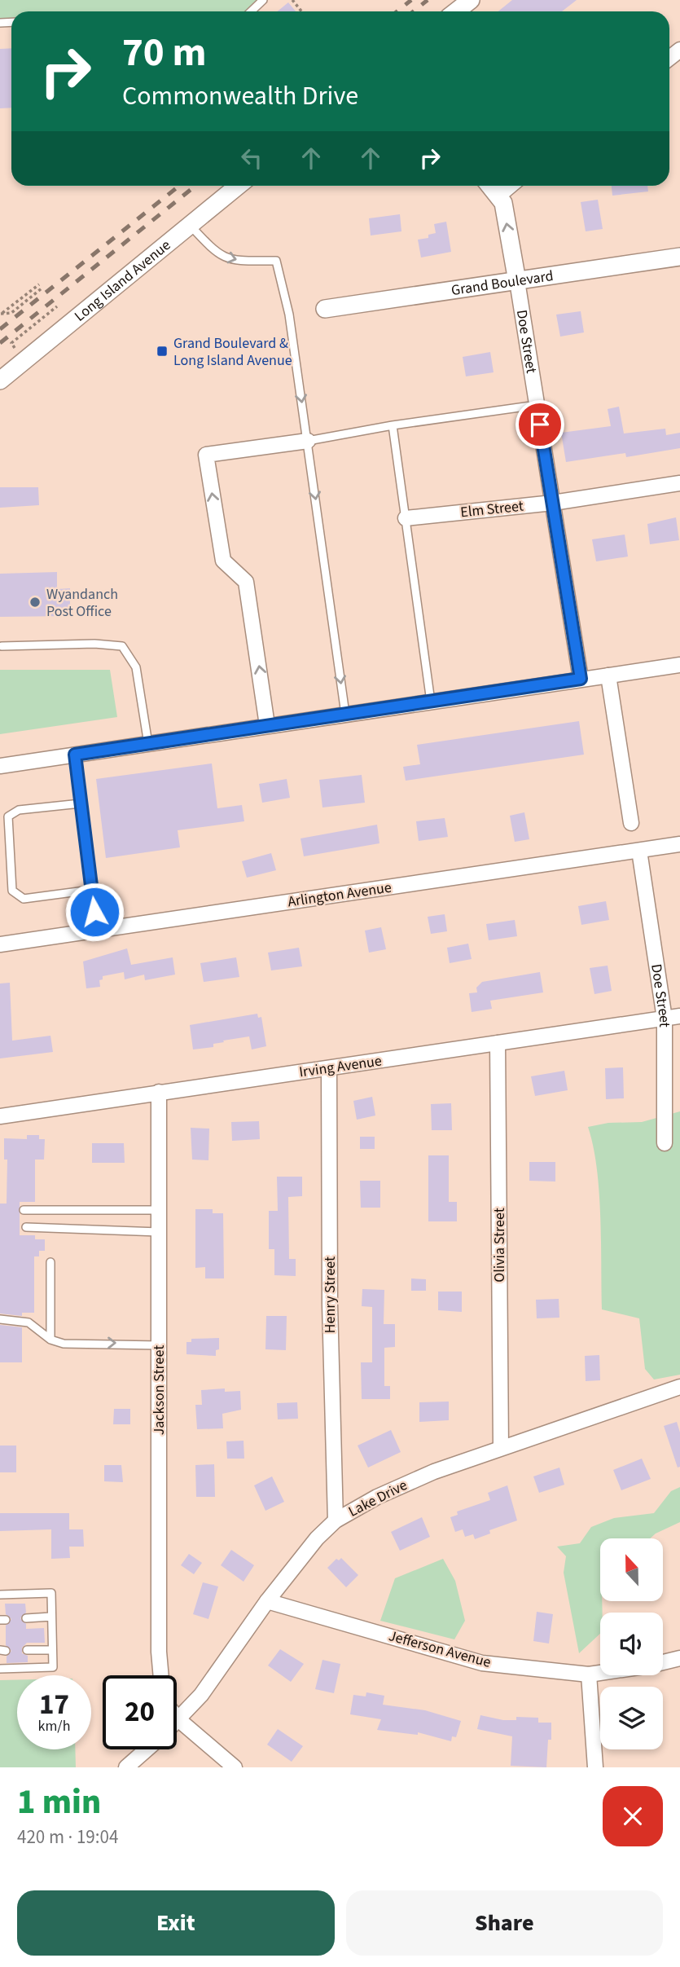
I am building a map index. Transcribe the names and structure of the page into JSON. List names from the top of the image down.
{
  "streets": {
    "street": [
      "Long Island Avenue",
      "Grand Boulevard",
      "Doe Street",
      "Elm Street",
      "Arlington Avenue",
      "Irving Avenue",
      "Olivia Street",
      "Henry Street",
      "Jackson Street",
      "Lake Drive",
      "Jefferson Avenue"
    ]
  },
  "crossings": [
    ["Grand Boulevard", "Doe Street"],
    ["Doe Street", "Elm Street"],
    ["Doe Street", "Arlington Avenue"],
    ["Doe Street", "Irving Avenue"],
    ["Irving Avenue", "Olivia Street"],
    ["Irving Avenue", "Henry Street"],
    ["Irving Avenue", "Jackson Street"],
    ["Olivia Street", "Lake Drive"],
    ["Henry Street", "Lake Drive"],
    ["Lake Drive", "Jefferson Avenue"]
  ],
  "places": {
    "transit": ["Grand Boulevard & Long Island Avenue"],
    "other": ["Wyandanch Post Office"]
  },
  "north": "top",
  "page": {
    "turn": ["70 m", "Commonwealth Drive"],
    "speed": "17 km/h",
    "limit": "20",
    "heading": ["1 min", "420 m · 19:04"],
    "buttons": ["Exit", "Share"]
  }
}
